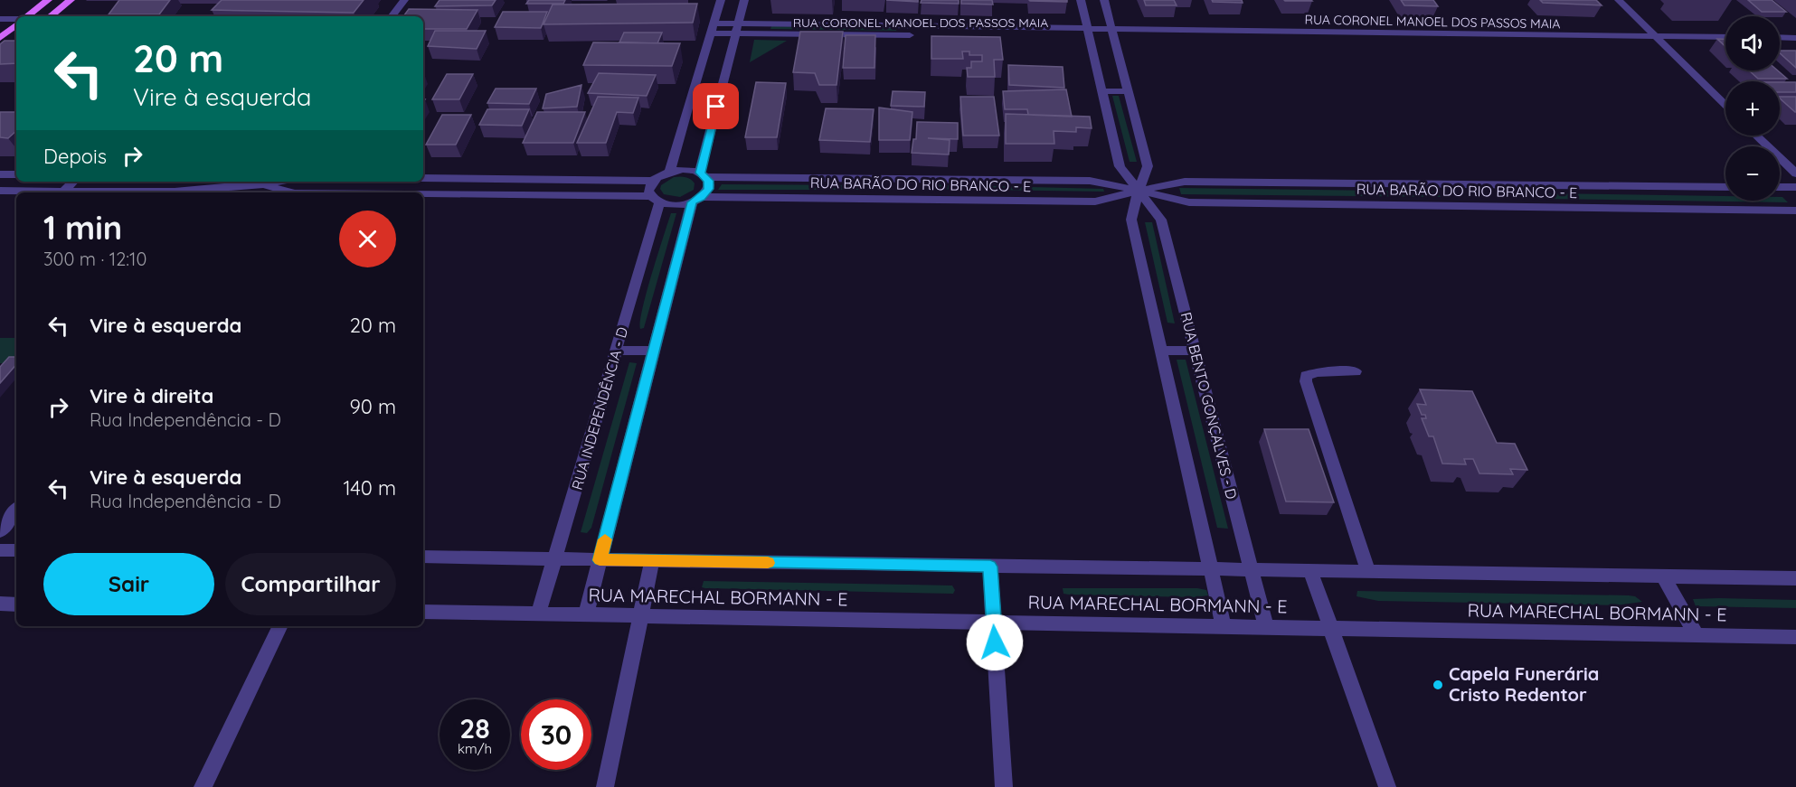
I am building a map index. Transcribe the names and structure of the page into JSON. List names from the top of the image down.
{
  "streets": {
    "street": [
      "RUA CORONEL MANOEL DOS PASSOS MAIA",
      "RUA BARÃO DO RIO BRANCO - E",
      "RUA BENTO GONÇALVES - D",
      "RUA INDEPENDÊNCIA - D",
      "RUA MARECHAL BORMANN - E"
    ]
  },
  "crossings": [
    ["RUA CORONEL MANOEL DOS PASSOS MAIA", "RUA BENTO GONÇALVES - D"],
    ["RUA BARÃO DO RIO BRANCO - E", "RUA BENTO GONÇALVES - D"],
    ["RUA BARÃO DO RIO BRANCO - E", "RUA INDEPENDÊNCIA - D"],
    ["RUA BENTO GONÇALVES - D", "RUA MARECHAL BORMANN - E"],
    ["RUA INDEPENDÊNCIA - D", "RUA MARECHAL BORMANN - E"]
  ],
  "places": ["Capela Funerária Cristo Redentor"],
  "page": {
    "map_buttons": ["+", "−"],
    "turn": ["20 m", "Vire à esquerda"],
    "then": "Depois",
    "heading": ["1 min", "300 m · 12:10"],
    "list": [
      {
        "name": "Vire à esquerda",
        "value": "20 m"
      },
      {
        "name": "Vire à direita",
        "note": "Rua Independência - D",
        "value": "90 m"
      },
      {
        "name": "Vire à esquerda",
        "note": "Rua Independência - D",
        "value": "140 m"
      }
    ],
    "buttons": ["Sair", "Compartilhar"],
    "speed": "28 km/h",
    "limit": "30"
  }
}
